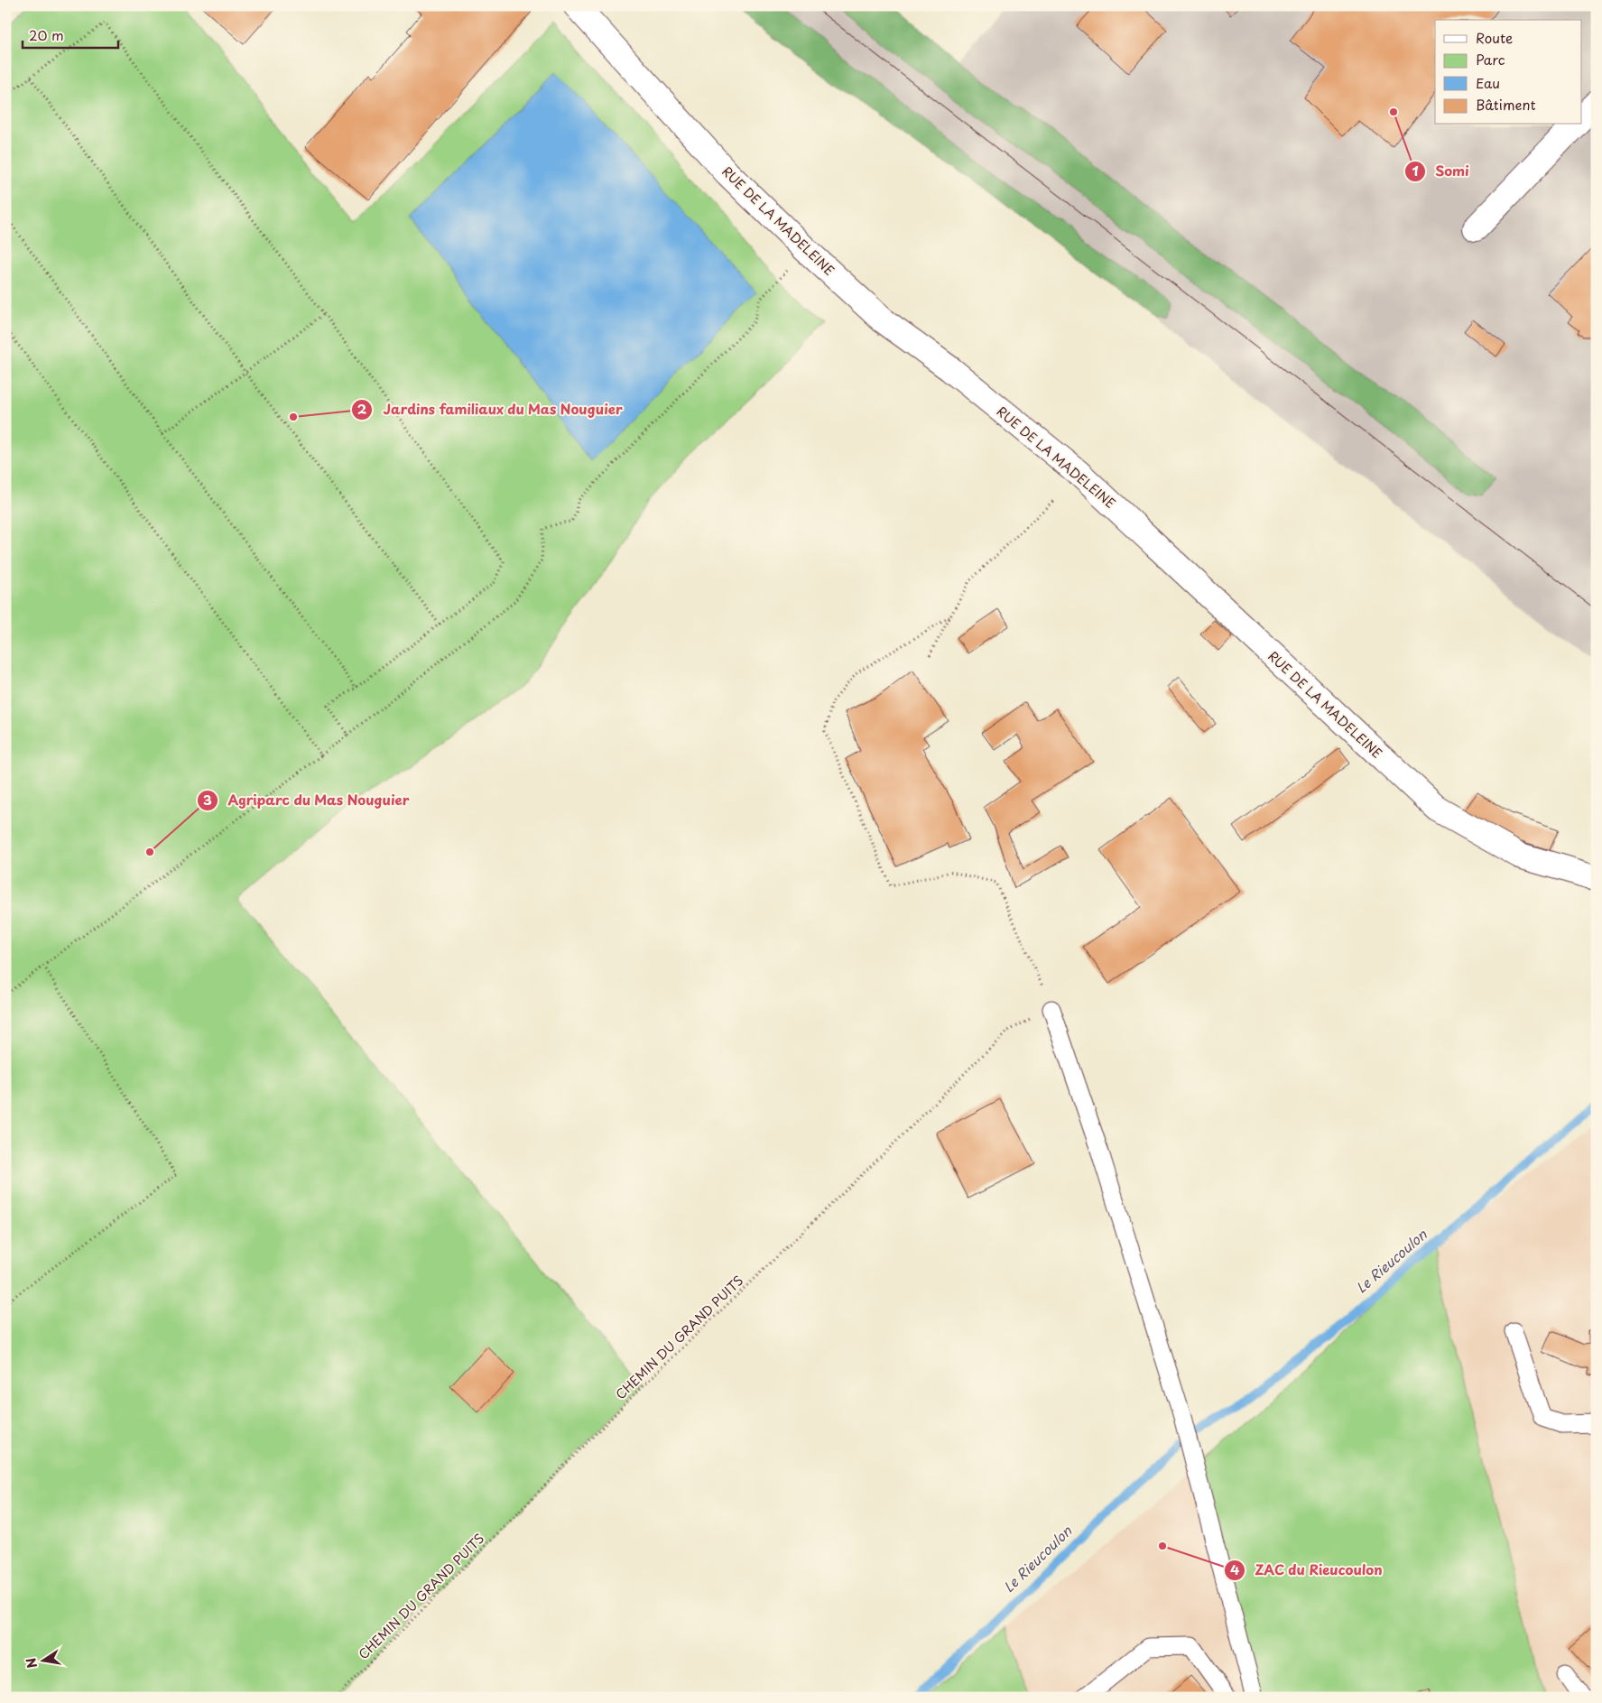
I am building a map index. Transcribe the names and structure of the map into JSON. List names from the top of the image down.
{
  "streets": {
    "street": ["RUE DE LA MADELEINE"],
    "path": ["CHEMIN DU GRAND PUITS"]
  },
  "water": ["Le Rieucoulon"],
  "places": [
    "Somi",
    "Jardins familiaux du Mas Nouguier",
    "Agriparc du Mas Nouguier",
    "ZAC du Rieucoulon"
  ],
  "legend": [
    "Route",
    "Parc",
    "Eau",
    "Bâtiment"
  ],
  "scale_bar": "20 m",
  "north": "left"
}
